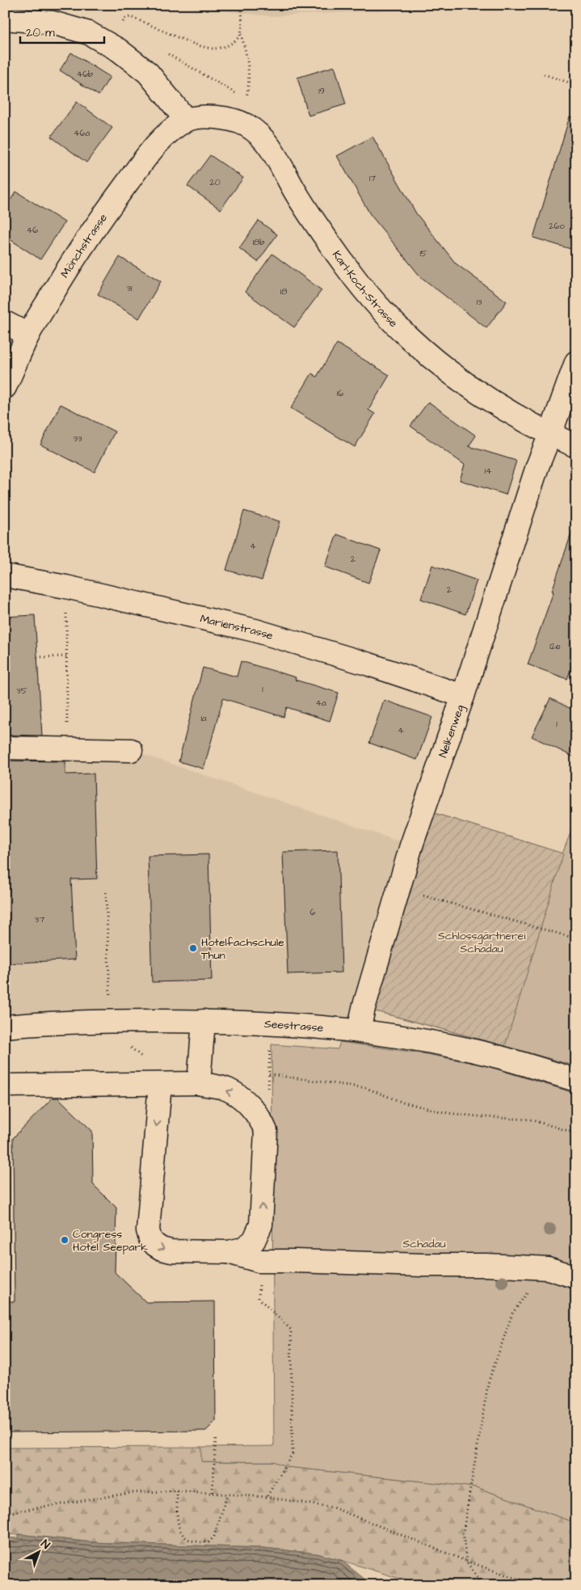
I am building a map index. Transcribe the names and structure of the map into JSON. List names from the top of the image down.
{
  "streets": {
    "street": [
      "Mönchstrasse",
      "Karl-Koch-Strasse",
      "Marienstrasse",
      "Nelkenweg",
      "Seestrasse"
    ]
  },
  "crossings": [
    ["Mönchstrasse", "Karl-Koch-Strasse"],
    ["Karl-Koch-Strasse", "Nelkenweg"],
    ["Marienstrasse", "Nelkenweg"],
    ["Nelkenweg", "Seestrasse"]
  ],
  "parks": ["Schlossgärtnerei Schadau", "Schadau"],
  "places": ["Hotelfachschule Thun", "Congress Hotel Seepark"],
  "house_numbers": [
    "46b",
    "19",
    "46a",
    "17",
    "20",
    "26o",
    "46",
    "18b",
    "15",
    "31",
    "18",
    "13",
    "16",
    "33",
    "14",
    "4",
    "2",
    "2",
    "12e",
    "1",
    "35",
    "4a",
    "1a",
    "1",
    "4",
    "6",
    "37"
  ],
  "scale_bar": "20 m",
  "north": "top right"
}
